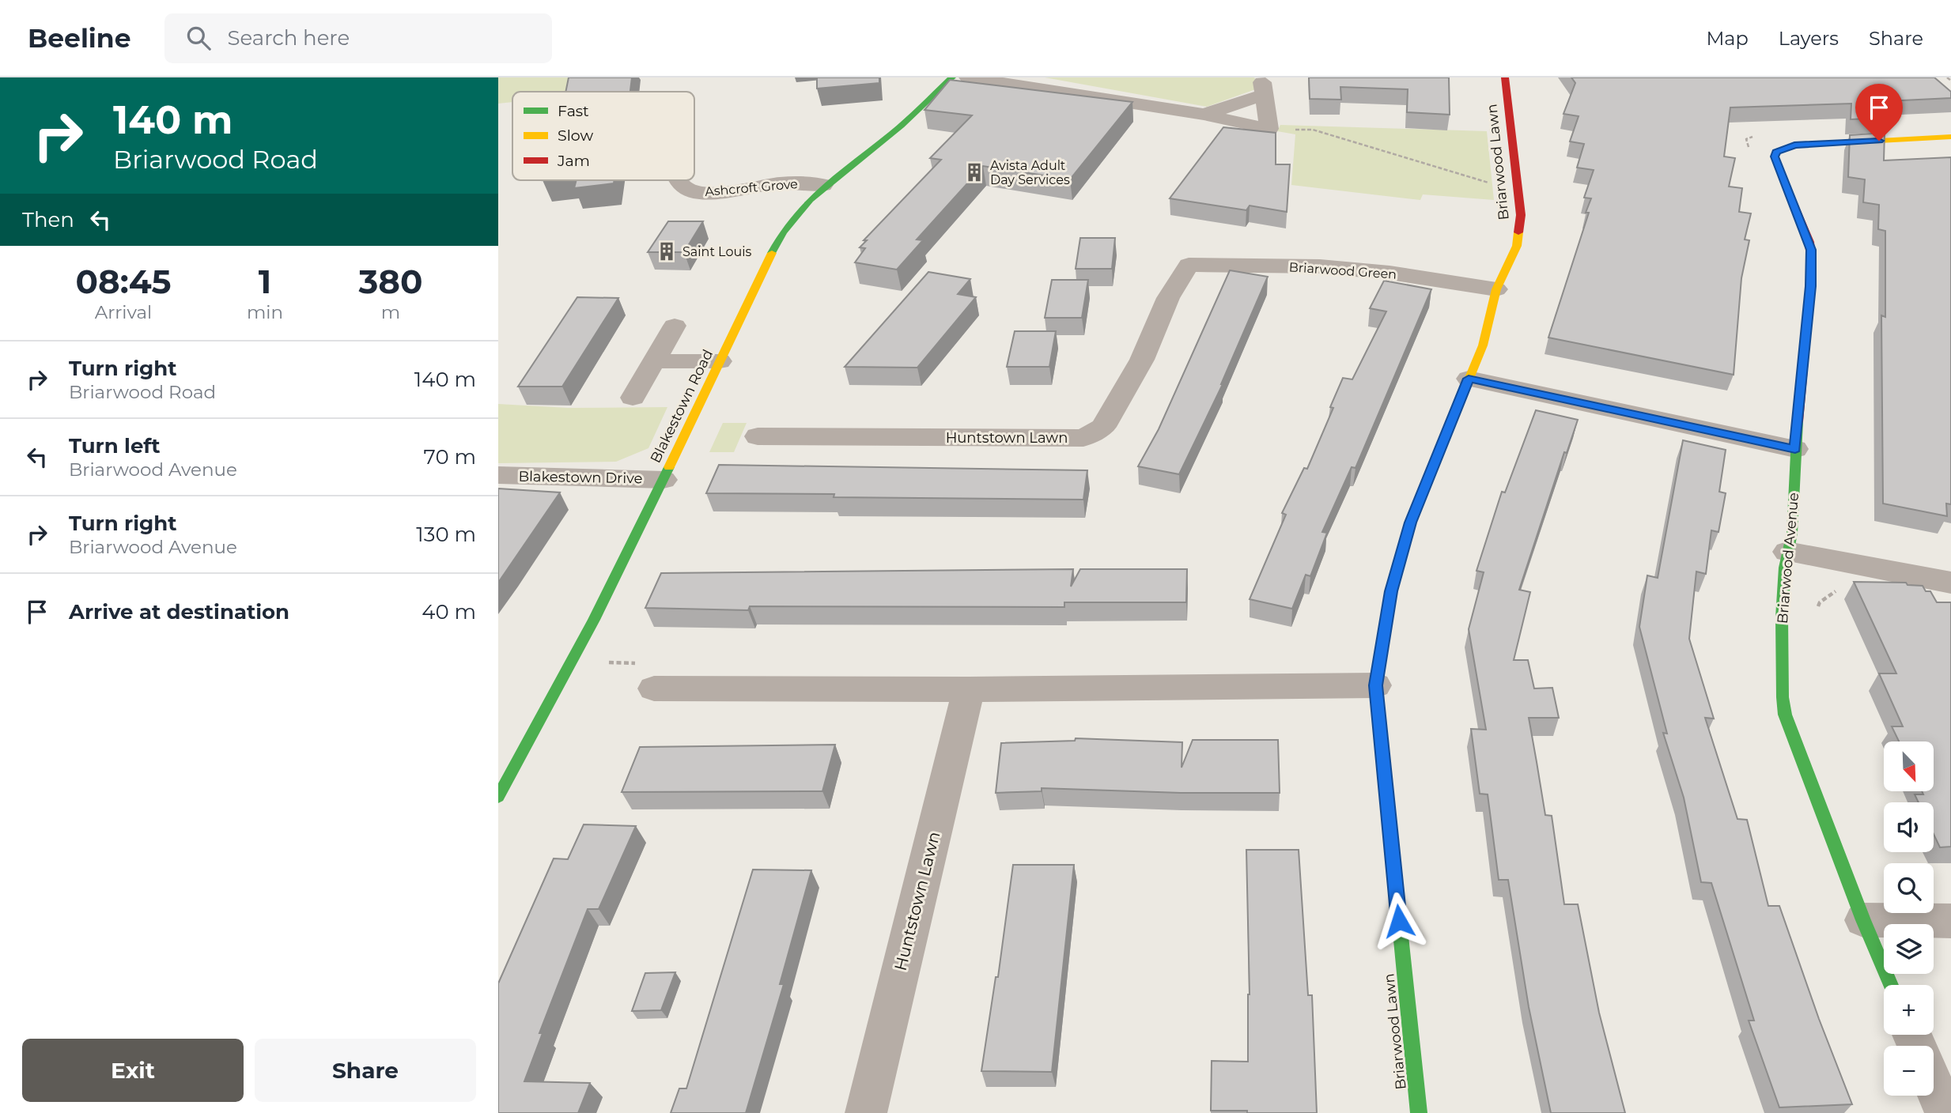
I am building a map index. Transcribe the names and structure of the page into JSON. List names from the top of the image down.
{
  "streets": {
    "street": [
      "Briarwood Lawn",
      "Ashcroft Grove",
      "Briarwood Green",
      "Blakestown Road",
      "Huntstown Lawn",
      "Blakestown Drive",
      "Briarwood Avenue"
    ]
  },
  "crossings": [
    ["Briarwood Lawn", "Briarwood Green"],
    ["Ashcroft Grove", "Blakestown Road"],
    ["Briarwood Green", "Huntstown Lawn"],
    ["Blakestown Road", "Blakestown Drive"]
  ],
  "places": {
    "building": ["Avista Adult Day Services", "Saint Louis"]
  },
  "legend": ["Fast", "Slow", "Jam"],
  "north": "bottom right",
  "page": {
    "header": "Beeline",
    "search": "Search here",
    "nav": ["Map", "Layers", "Share"],
    "turn": ["140 m", "Briarwood Road"],
    "then": "Then",
    "eta": [
      "08:45",
      "Arrival",
      "1",
      "min",
      "380",
      "m"
    ],
    "list": [
      {
        "name": "Turn right",
        "note": "Briarwood Road",
        "value": "140 m"
      },
      {
        "name": "Turn left",
        "note": "Briarwood Avenue",
        "value": "70 m"
      },
      {
        "name": "Turn right",
        "note": "Briarwood Avenue",
        "value": "130 m"
      },
      {
        "name": "Arrive at destination",
        "value": "40 m"
      }
    ],
    "map_buttons": ["+", "−"],
    "buttons": ["Exit", "Share"]
  }
}
